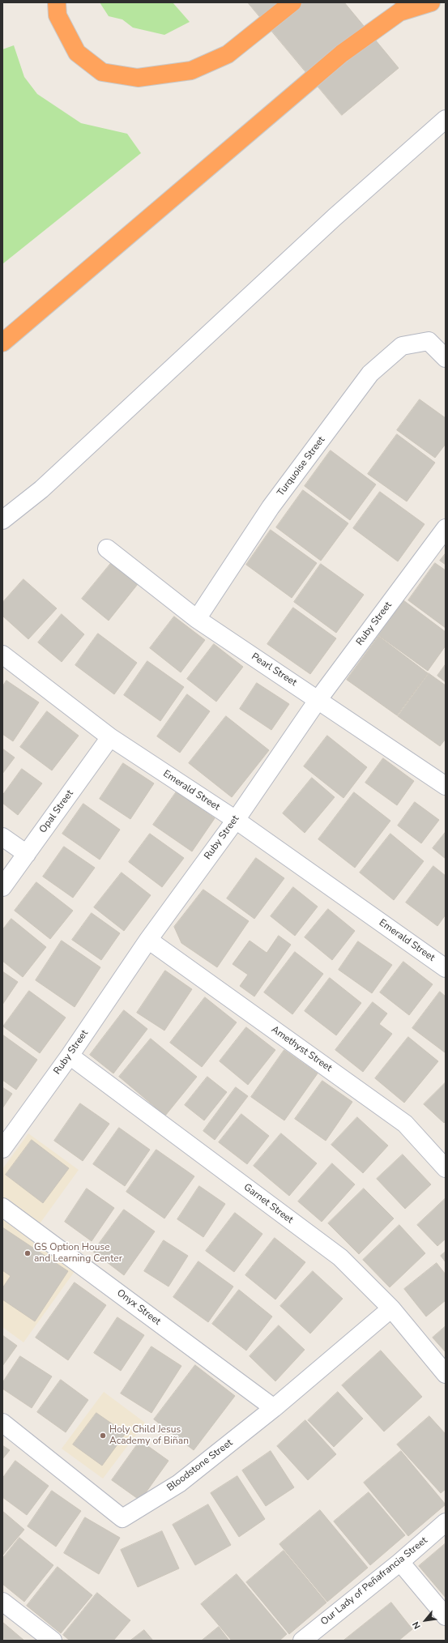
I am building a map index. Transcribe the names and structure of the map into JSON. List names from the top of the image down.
{
  "streets": {
    "street": [
      "Turquoise Street",
      "Ruby Street",
      "Pearl Street",
      "Emerald Street",
      "Opal Street",
      "Amethyst Street",
      "Garnet Street",
      "Onyx Street",
      "Bloodstone Street",
      "Our Lady of Peñafrancia Street"
    ]
  },
  "crossings": [
    ["Turquoise Street", "Pearl Street"],
    ["Ruby Street", "Pearl Street"],
    ["Ruby Street", "Emerald Street"],
    ["Ruby Street", "Amethyst Street"],
    ["Ruby Street", "Garnet Street"],
    ["Emerald Street", "Opal Street"],
    ["Garnet Street", "Bloodstone Street"],
    ["Onyx Street", "Bloodstone Street"]
  ],
  "places": ["GS Option House and Learning Center", "Holy Child Jesus Academy of Biñan"],
  "north": "bottom left"
}
